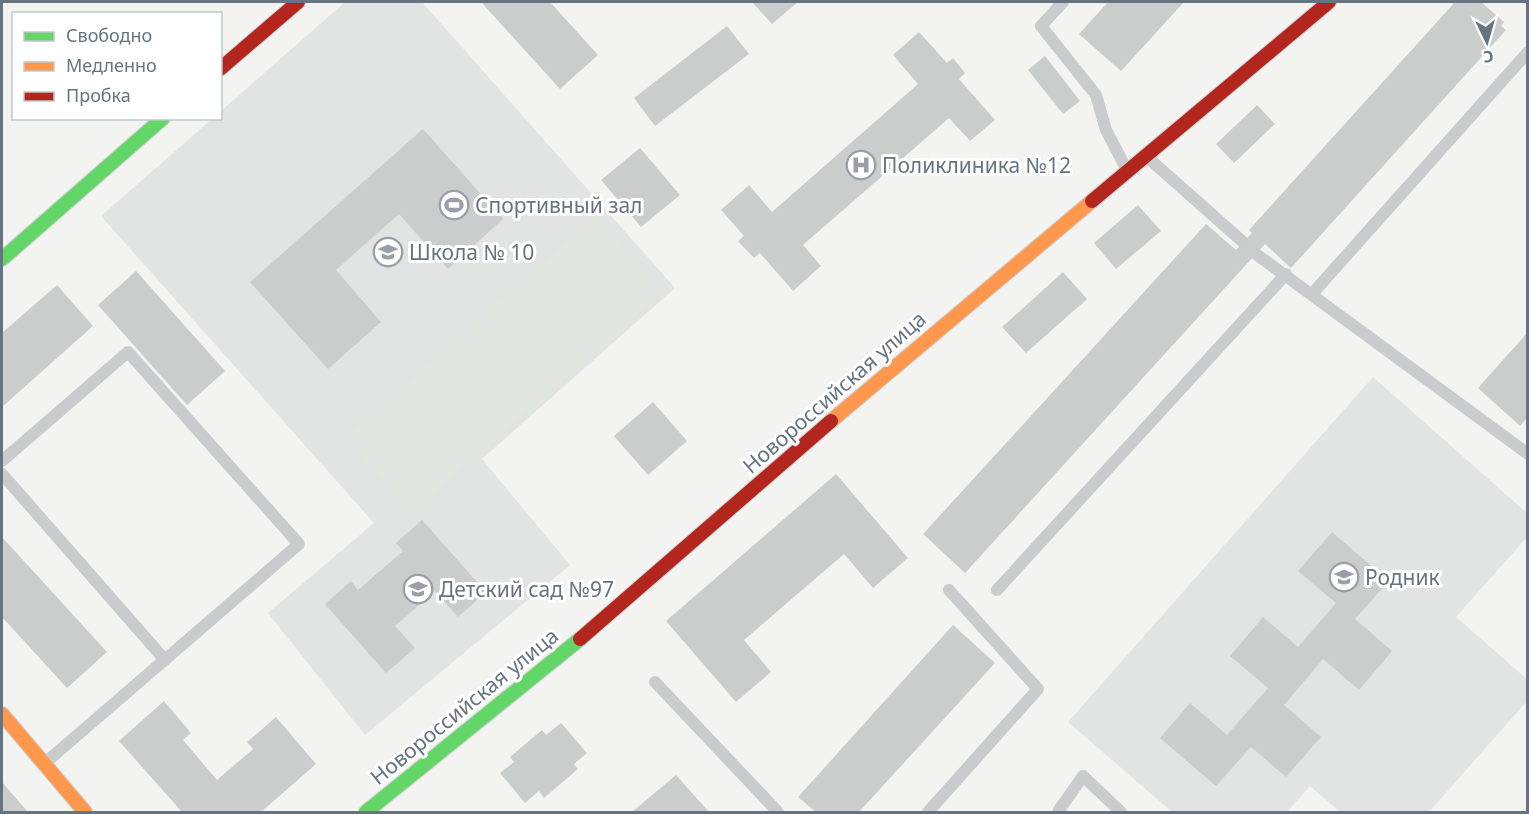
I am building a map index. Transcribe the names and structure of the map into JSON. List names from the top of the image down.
{
  "streets": {
    "street": ["Новороссийская улица"]
  },
  "places": {
    "hospital": ["Поликлиника №12"],
    "sports": ["Спортивный зал"],
    "school or university": ["Школа № 10", "Родник", "Детский сад №97"]
  },
  "legend": ["Свободно", "Медленно", "Пробка"],
  "north": "bottom"
}
